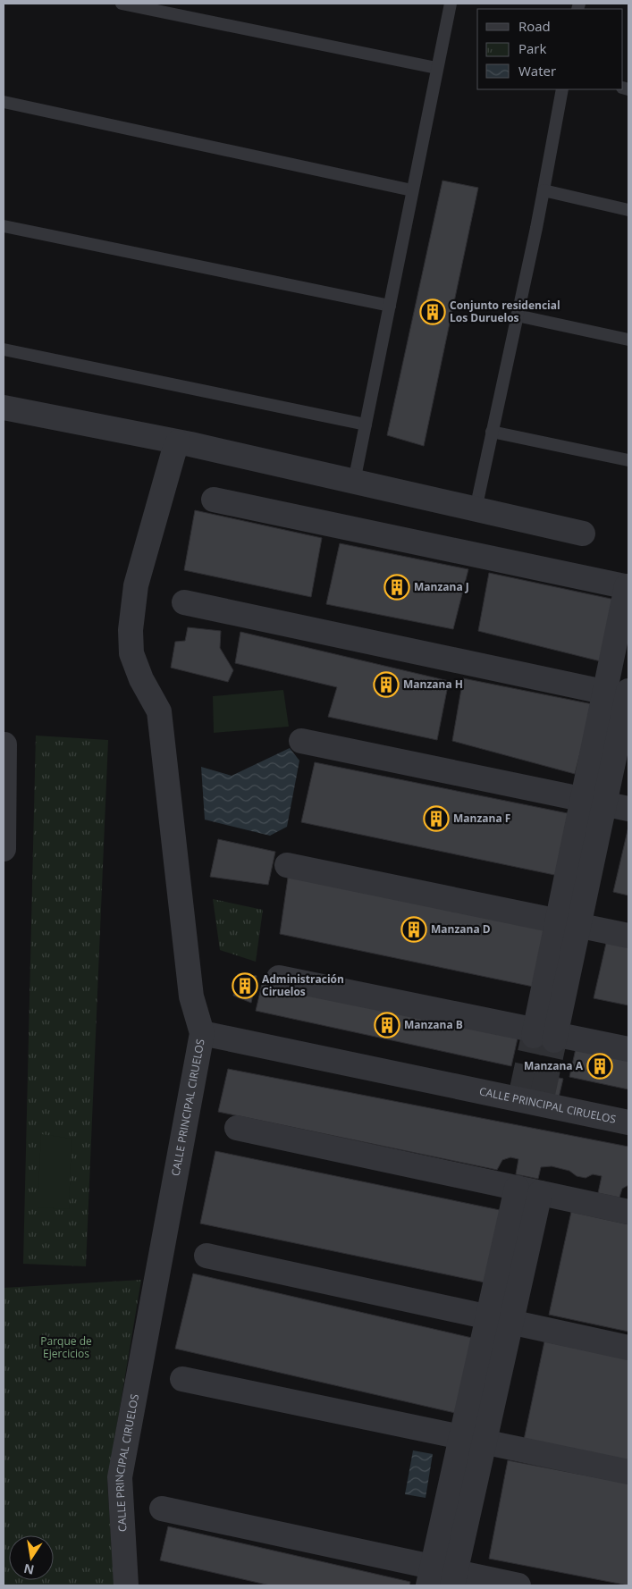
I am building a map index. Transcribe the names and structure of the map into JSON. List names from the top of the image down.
{
  "streets": {
    "street": ["CALLE PRINCIPAL CIRUELOS"]
  },
  "parks": ["Parque de Ejercicios"],
  "places": {
    "building": [
      "Conjunto residencial Los Duruelos",
      "Manzana J",
      "Manzana H",
      "Manzana F",
      "Manzana D",
      "Administración Ciruelos",
      "Manzana B",
      "Manzana A"
    ]
  },
  "legend": ["Road", "Park", "Water"],
  "north": "bottom"
}
